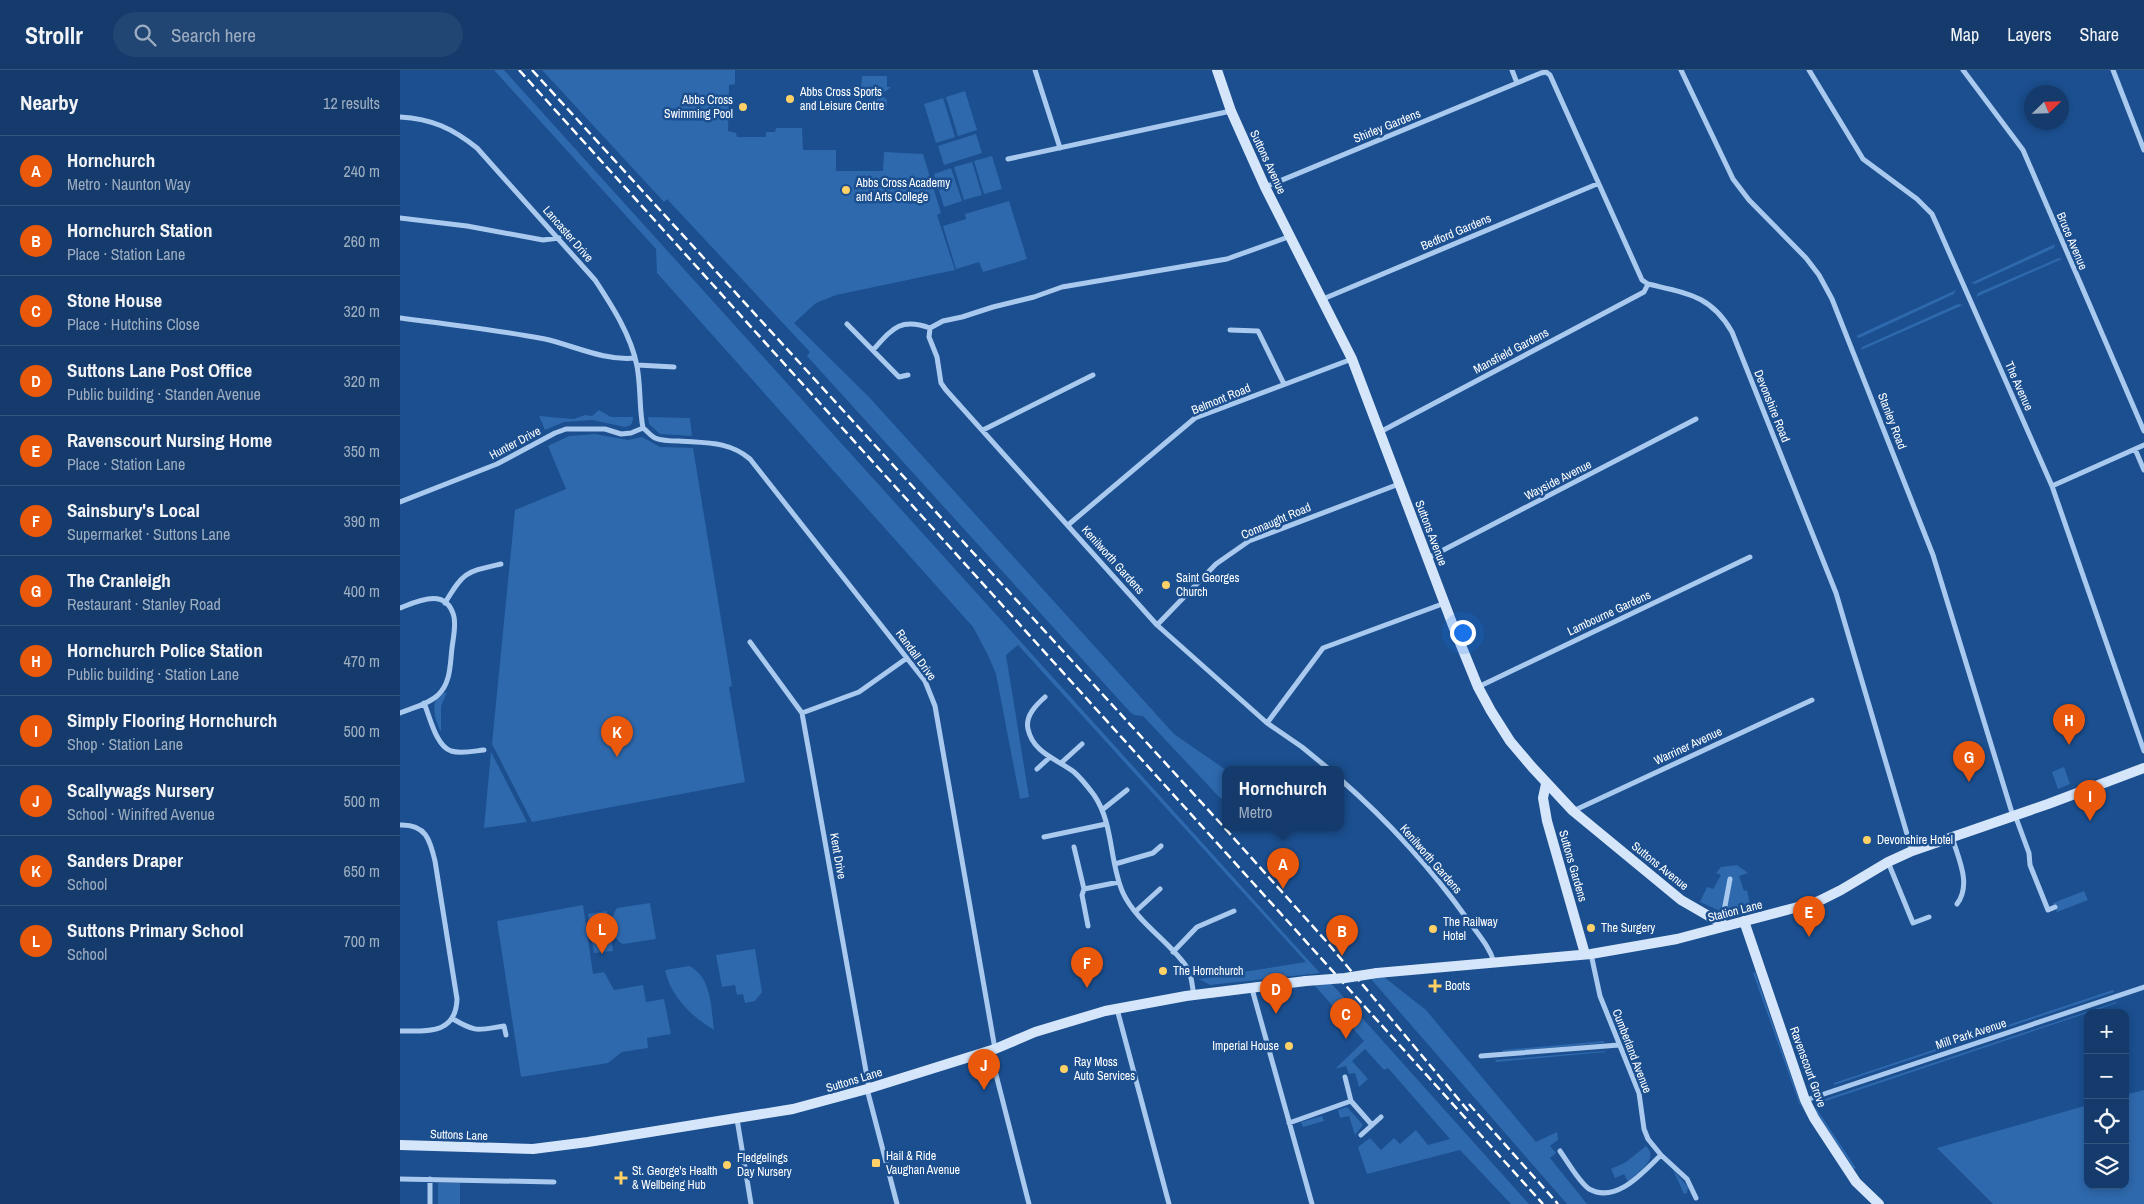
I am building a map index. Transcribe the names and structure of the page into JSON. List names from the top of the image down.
{
  "streets": {
    "street": [
      "Shirley Gardens",
      "Suttons Avenue",
      "Bedford Gardens",
      "Lancaster Drive",
      "Bruce Avenue",
      "Mansfield Gardens",
      "The Avenue",
      "Belmont Road",
      "Devonshire Road",
      "Stanley Road",
      "Hunter Drive",
      "Wayside Avenue",
      "Connaught Road",
      "Kenilworth Gardens",
      "Lambourne Gardens",
      "Randall Drive",
      "Warriner Avenue",
      "Kent Drive",
      "Suttons Gardens",
      "Station Lane",
      "Mill Park Avenue",
      "Cumberland Avenue",
      "Ravenscourt Grove",
      "Suttons Lane"
    ]
  },
  "crossings": [
    ["Shirley Gardens", "Suttons Avenue"],
    ["Suttons Avenue", "Bedford Gardens"],
    ["Suttons Avenue", "Mansfield Gardens"],
    ["Suttons Avenue", "Belmont Road"],
    ["Suttons Avenue", "Wayside Avenue"],
    ["Suttons Avenue", "Connaught Road"],
    ["Suttons Avenue", "Lambourne Gardens"],
    ["Suttons Avenue", "Warriner Avenue"],
    ["Suttons Avenue", "Suttons Gardens"],
    ["Suttons Avenue", "Station Lane"],
    ["Lancaster Drive", "Hunter Drive"],
    ["Lancaster Drive", "Randall Drive"],
    ["Mansfield Gardens", "Devonshire Road"],
    ["Belmont Road", "Kenilworth Gardens"],
    ["Devonshire Road", "Station Lane"],
    ["Stanley Road", "Station Lane"],
    ["Hunter Drive", "Randall Drive"],
    ["Connaught Road", "Kenilworth Gardens"],
    ["Kenilworth Gardens", "Station Lane"],
    ["Randall Drive", "Suttons Lane"],
    ["Kent Drive", "Suttons Lane"],
    ["Suttons Gardens", "Station Lane"],
    ["Suttons Gardens", "Cumberland Avenue"],
    ["Station Lane", "Cumberland Avenue"],
    ["Station Lane", "Ravenscourt Grove"],
    ["Station Lane", "Suttons Lane"],
    ["Mill Park Avenue", "Ravenscourt Grove"]
  ],
  "places": {
    "other": [
      "Abbs Cross Sports and Leisure Centre",
      "Abbs Cross Swimming Pool",
      "Abbs Cross Academy and Arts College",
      "Saint Georges Church",
      "Devonshire Hotel",
      "The Surgery",
      "The Railway Hotel",
      "The Hornchurch",
      "Imperial House",
      "Ray Moss Auto Services",
      "Fledgelings Day Nursery"
    ],
    "health": ["Boots", "St. George's Health & Wellbeing Hub"],
    "transit": ["Hail & Ride Vaughan Avenue"]
  },
  "north": "top right",
  "page": {
    "header": "Strollr",
    "search": "Search here",
    "nav": ["Map", "Layers", "Share"],
    "heading": ["Nearby", "12 results"],
    "list": [
      {
        "mark": "A",
        "name": "Hornchurch",
        "note": "Metro · Naunton Way",
        "value": "240 m"
      },
      {
        "mark": "B",
        "name": "Hornchurch Station",
        "note": "Place · Station Lane",
        "value": "260 m"
      },
      {
        "mark": "C",
        "name": "Stone House",
        "note": "Place · Hutchins Close",
        "value": "320 m"
      },
      {
        "mark": "D",
        "name": "Suttons Lane Post Office",
        "note": "Public building · Standen Avenue",
        "value": "320 m"
      },
      {
        "mark": "E",
        "name": "Ravenscourt Nursing Home",
        "note": "Place · Station Lane",
        "value": "350 m"
      },
      {
        "mark": "F",
        "name": "Sainsbury's Local",
        "note": "Supermarket · Suttons Lane",
        "value": "390 m"
      },
      {
        "mark": "G",
        "name": "The Cranleigh",
        "note": "Restaurant · Stanley Road",
        "value": "400 m"
      },
      {
        "mark": "H",
        "name": "Hornchurch Police Station",
        "note": "Public building · Station Lane",
        "value": "470 m"
      },
      {
        "mark": "I",
        "name": "Simply Flooring Hornchurch",
        "note": "Shop · Station Lane",
        "value": "500 m"
      },
      {
        "mark": "J",
        "name": "Scallywags Nursery",
        "note": "School · Winifred Avenue",
        "value": "500 m"
      },
      {
        "mark": "K",
        "name": "Sanders Draper",
        "note": "School",
        "value": "650 m"
      },
      {
        "mark": "L",
        "name": "Suttons Primary School",
        "note": "School",
        "value": "700 m"
      }
    ],
    "pins": [
      "H",
      "K",
      "G",
      "I",
      "A",
      "E",
      "L",
      "B",
      "F",
      "D",
      "C",
      "J"
    ],
    "popup": ["Hornchurch", "Metro"],
    "map_buttons": ["+", "−"]
  }
}
